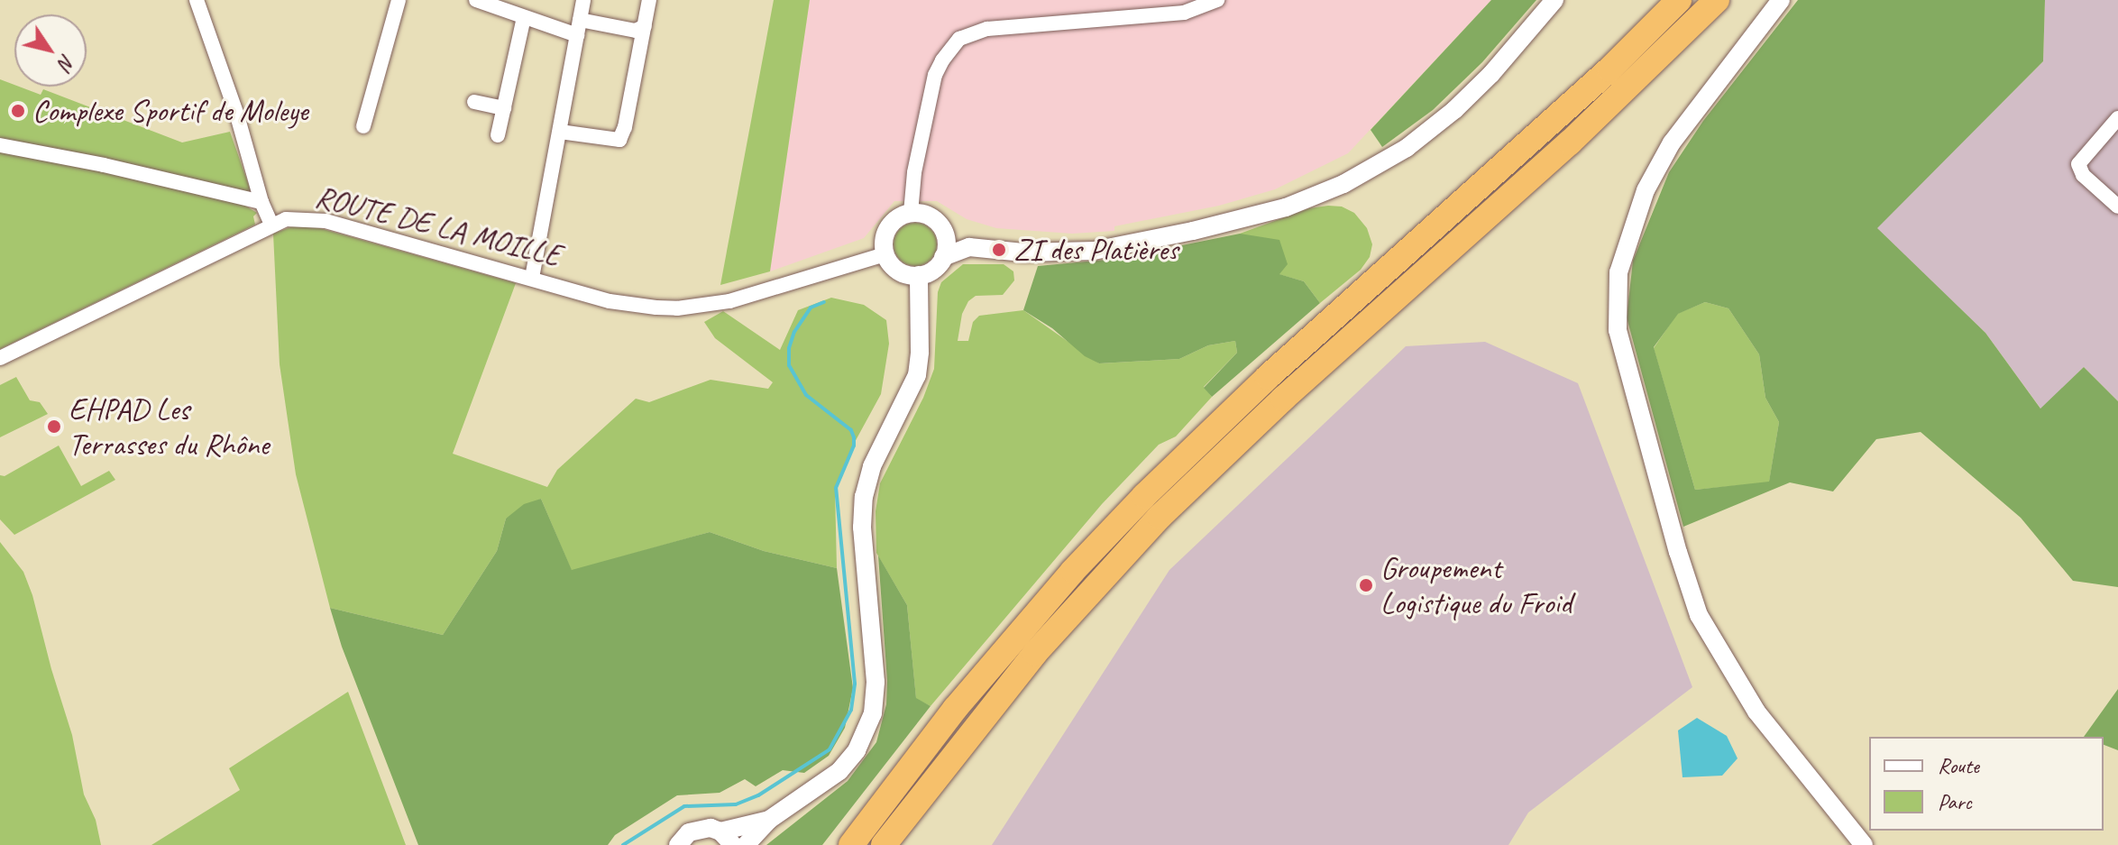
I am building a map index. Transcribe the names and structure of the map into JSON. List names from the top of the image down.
{
  "streets": {
    "street": ["ROUTE DE LA MOILLE"]
  },
  "places": [
    "Complexe Sportif de Moleye",
    "ZI des Platières",
    "EHPAD Les Terrasses du Rhône",
    "Groupement Logistique du Froid"
  ],
  "legend": ["Route", "Parc"],
  "north": "bottom right"
}
